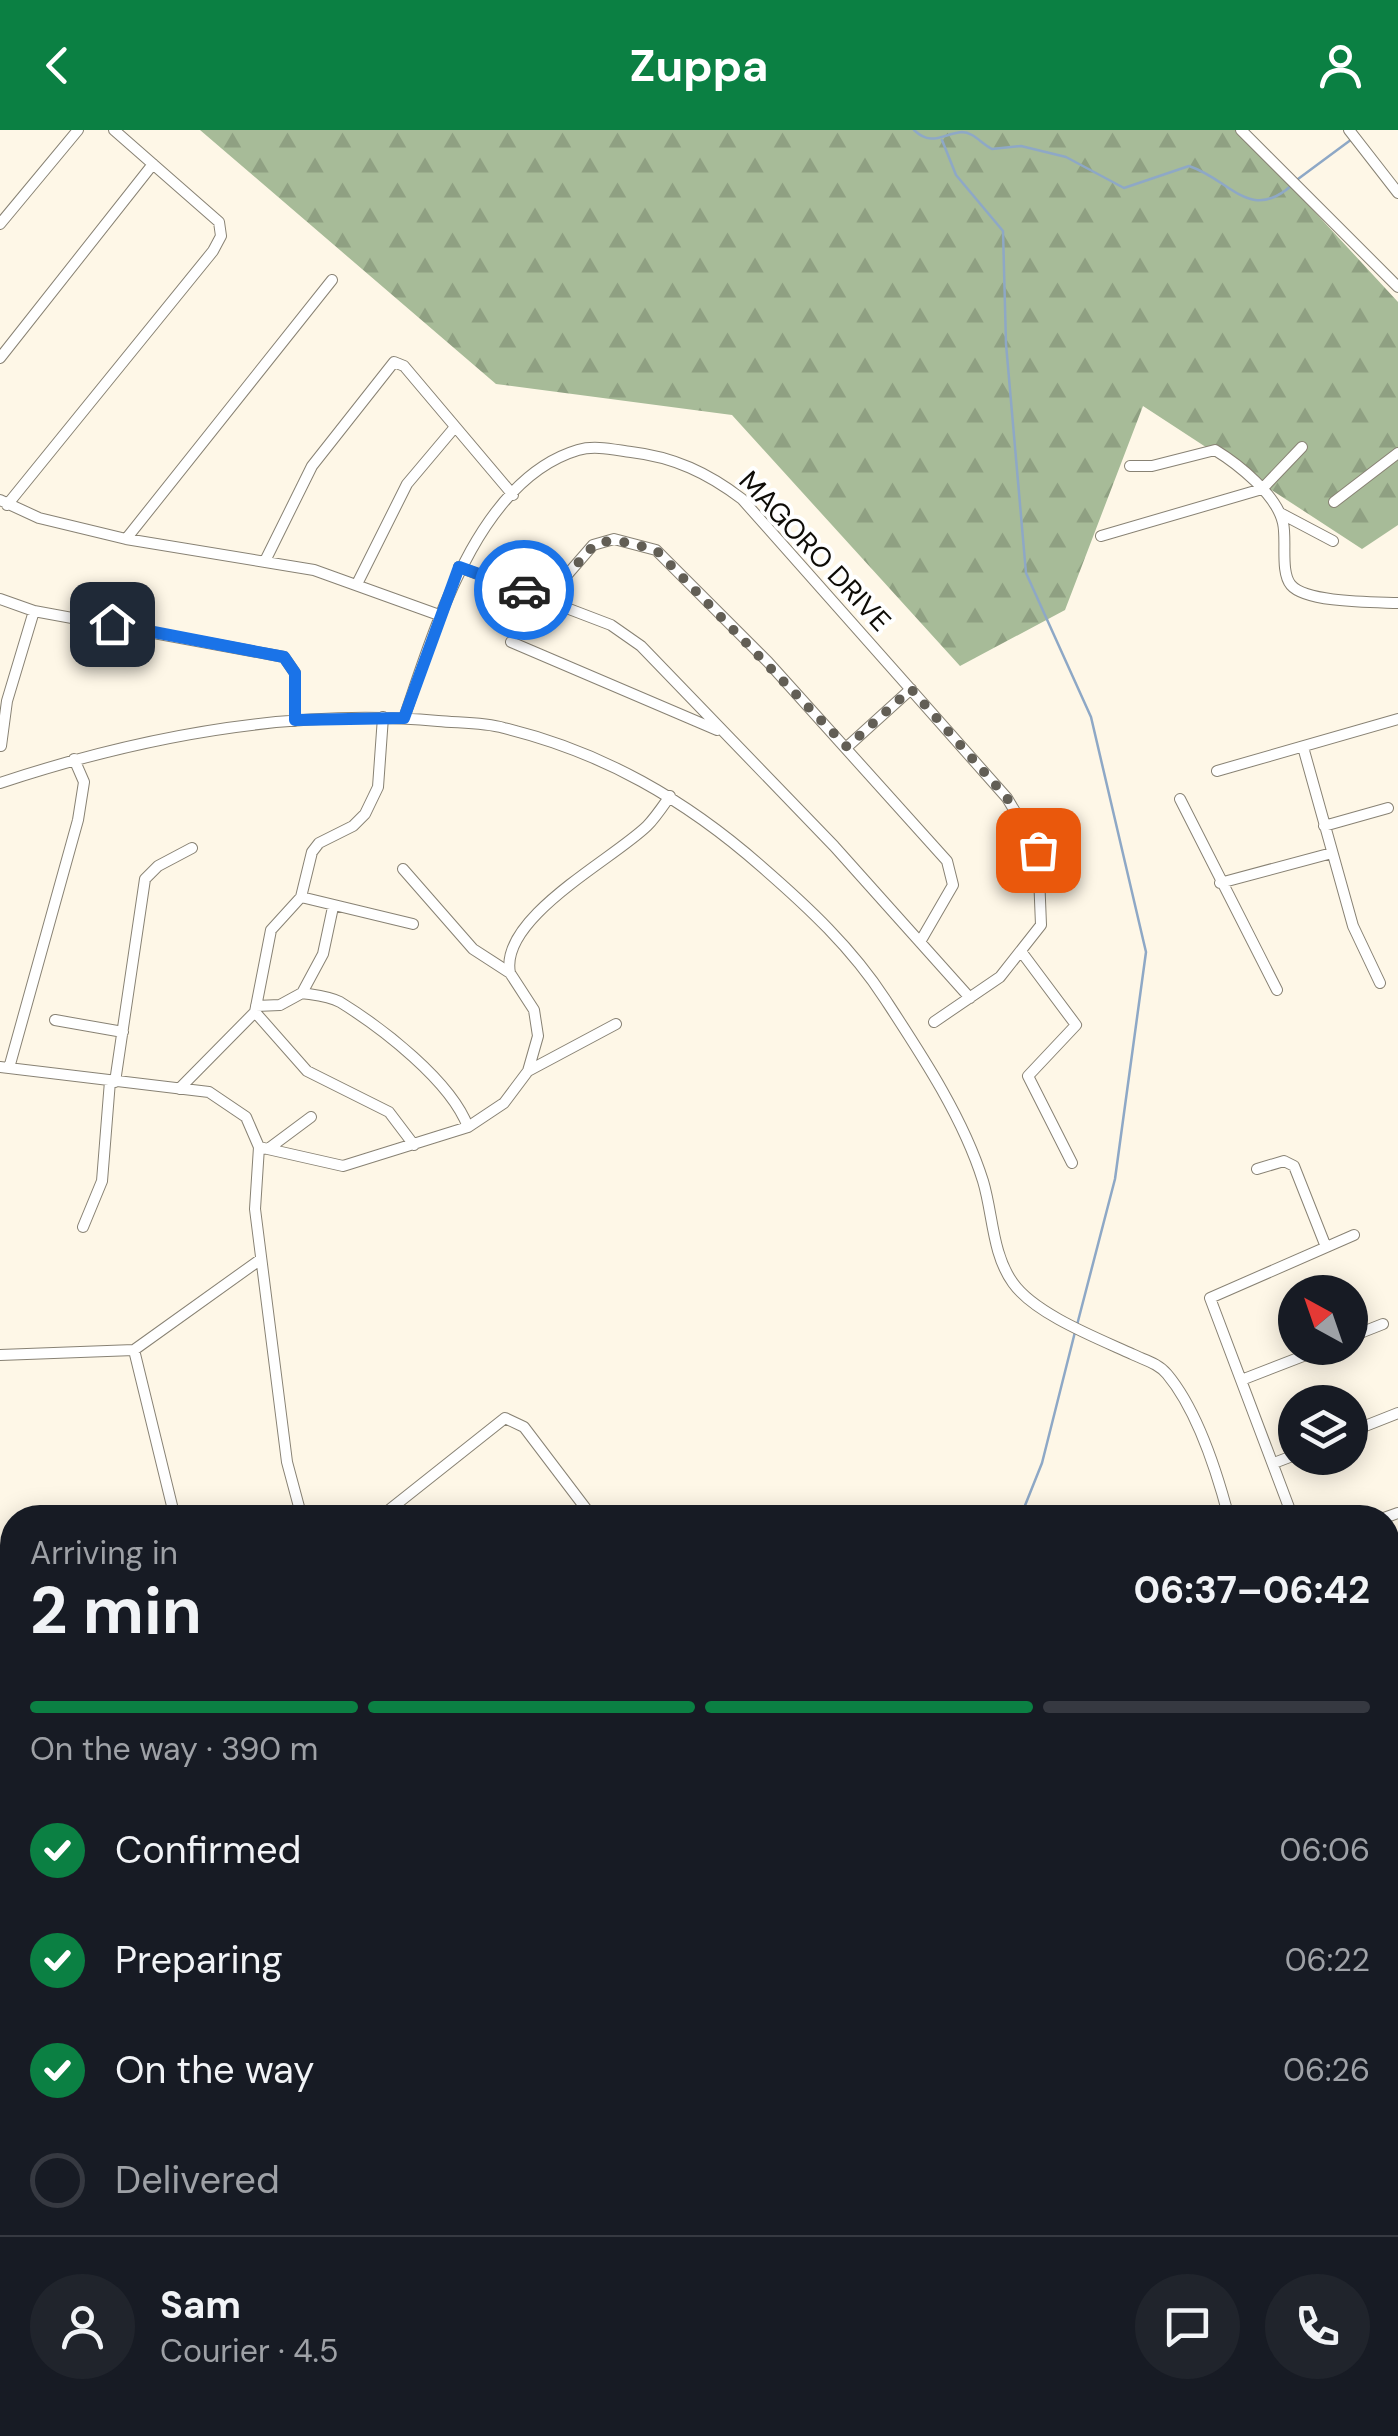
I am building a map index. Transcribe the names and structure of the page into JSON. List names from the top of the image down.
{
  "streets": {
    "street": ["MAGORO DRIVE"]
  },
  "north": "top left",
  "page": {
    "header": "Zuppa",
    "heading": ["2 min", "Arriving in", "06:37–06:42"],
    "panel": ["Sam", "Courier · 4.5"],
    "bar": "On the way · 390 m",
    "list": [
      ["Confirmed", "06:06"],
      ["Preparing", "06:22"],
      ["On the way", "06:26"],
      "Delivered"
    ]
  }
}
